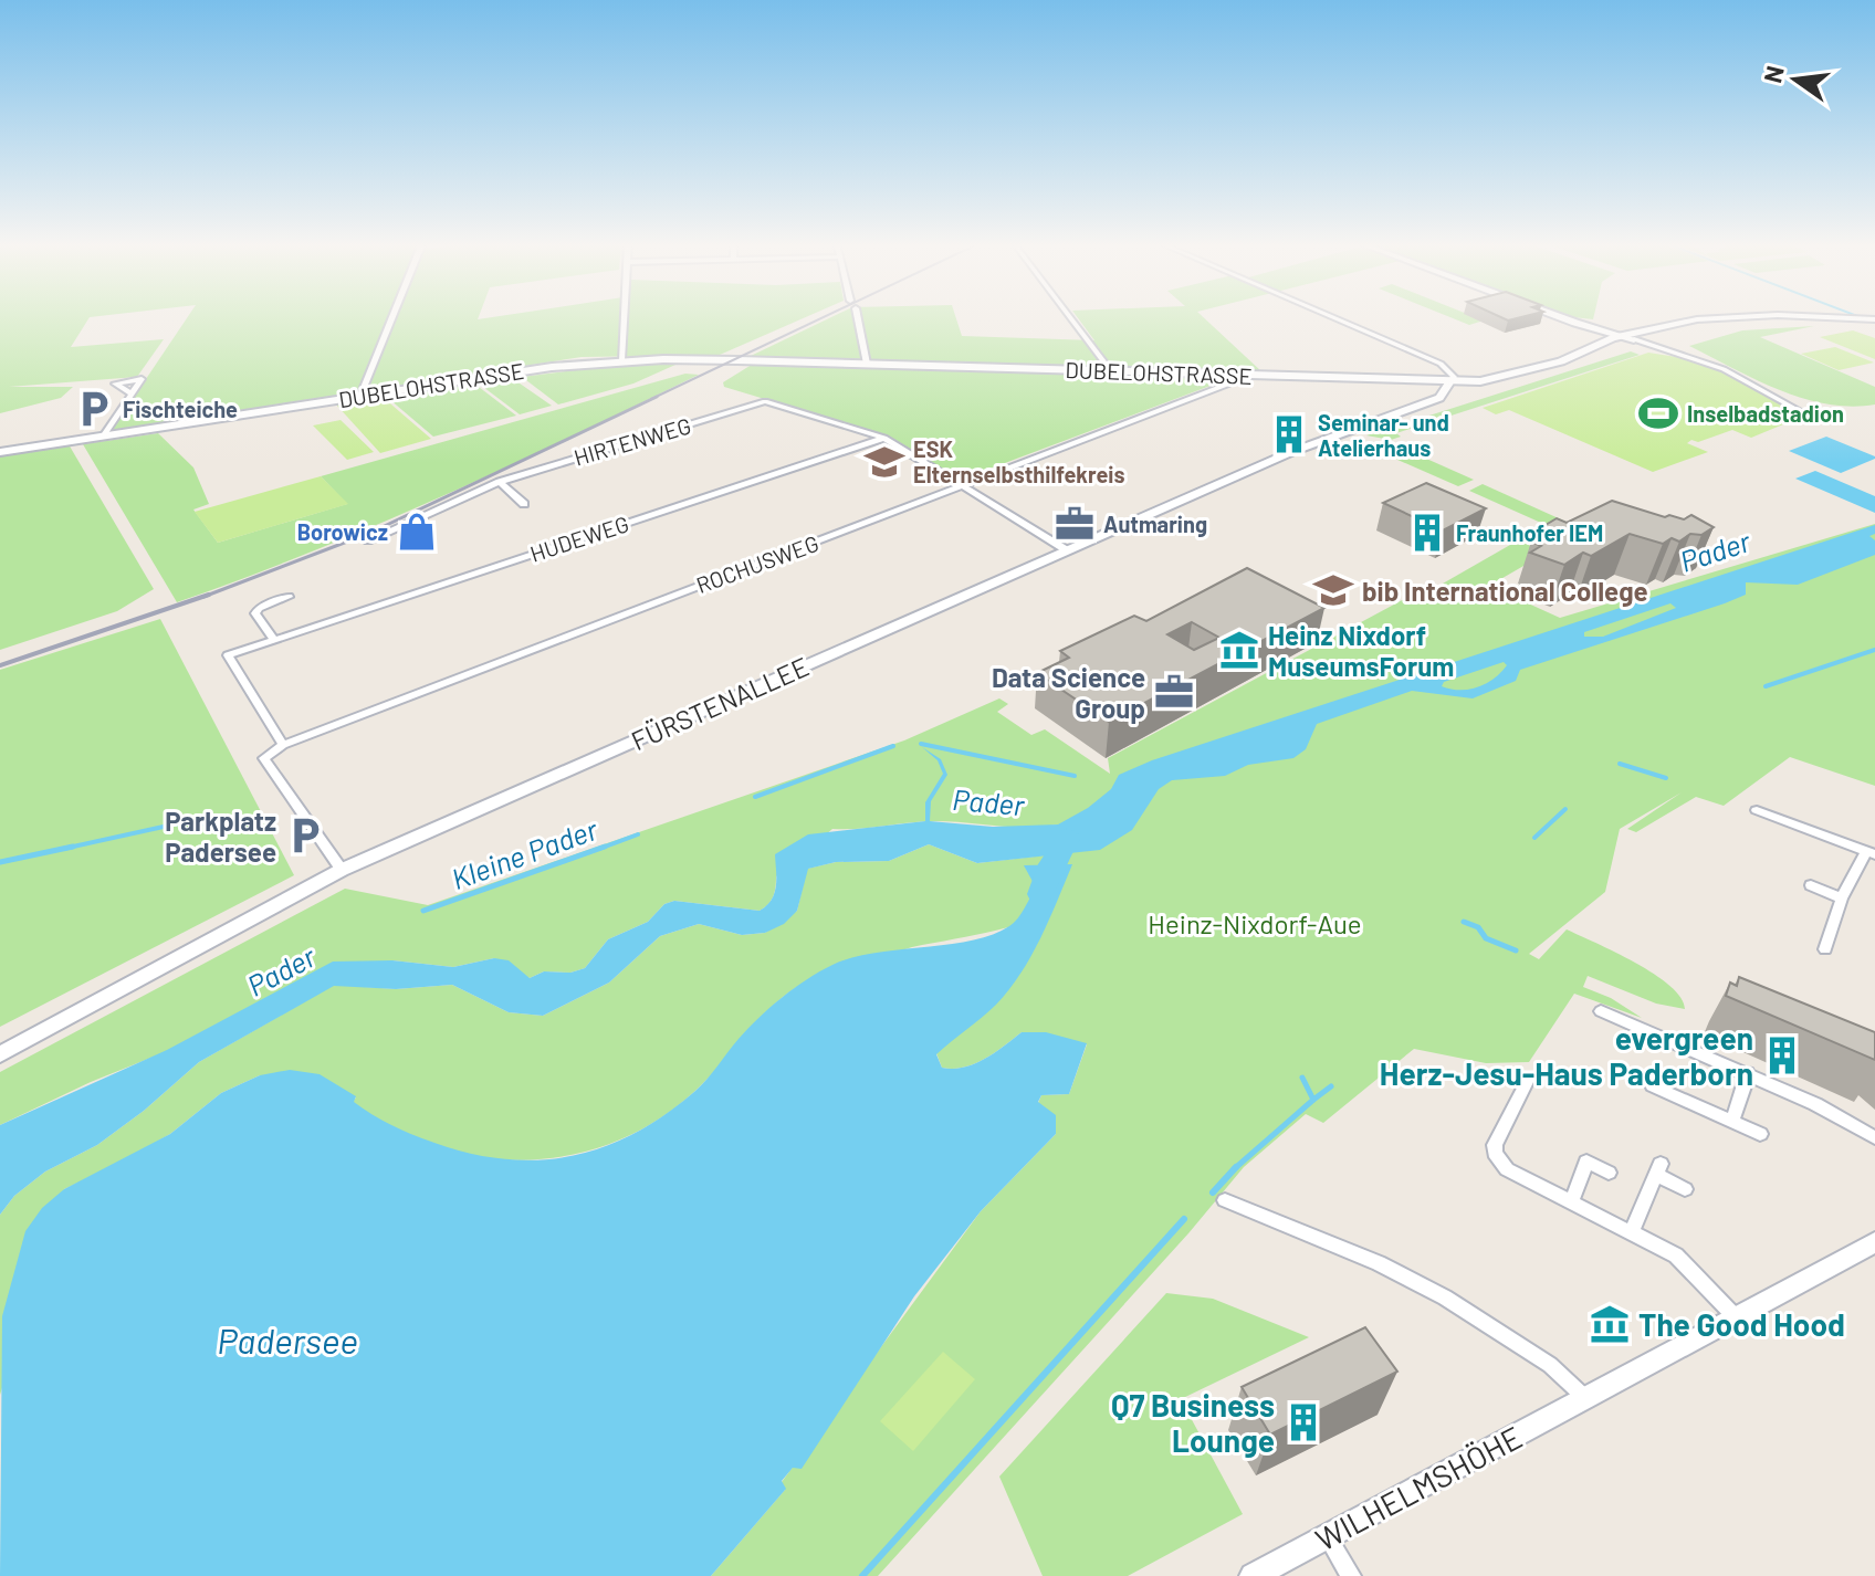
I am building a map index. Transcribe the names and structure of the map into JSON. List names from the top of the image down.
{
  "streets": {
    "main road": ["DUBELOHSTRASSE", "FÜRSTENALLEE", "WILHELMSHÖHE"],
    "street": ["HIRTENWEG", "HUDEWEG", "ROCHUSWEG"]
  },
  "crossings": [
    ["DUBELOHSTRASSE", "ROCHUSWEG"],
    ["DUBELOHSTRASSE", "FÜRSTENALLEE"],
    ["HIRTENWEG", "HUDEWEG"],
    ["HUDEWEG", "ROCHUSWEG"]
  ],
  "water": ["Pader", "Kleine Pader", "Padersee"],
  "parks": ["Heinz-Nixdorf-Aue"],
  "places": {
    "parking": ["Fischteiche", "Parkplatz Padersee"],
    "sports": ["Inselbadstadion"],
    "building": [
      "Seminar- und Atelierhaus",
      "Fraunhofer IEM",
      "evergreen Herz-Jesu-Haus Paderborn",
      "Q7 Business Lounge"
    ],
    "school or university": ["ESK Elternselbsthilfekreis", "bib International College"],
    "office": ["Autmaring", "Data Science Group"],
    "shop": ["Borowicz"],
    "museum": ["Heinz Nixdorf MuseumsForum", "The Good Hood"]
  },
  "north": "left"
}
